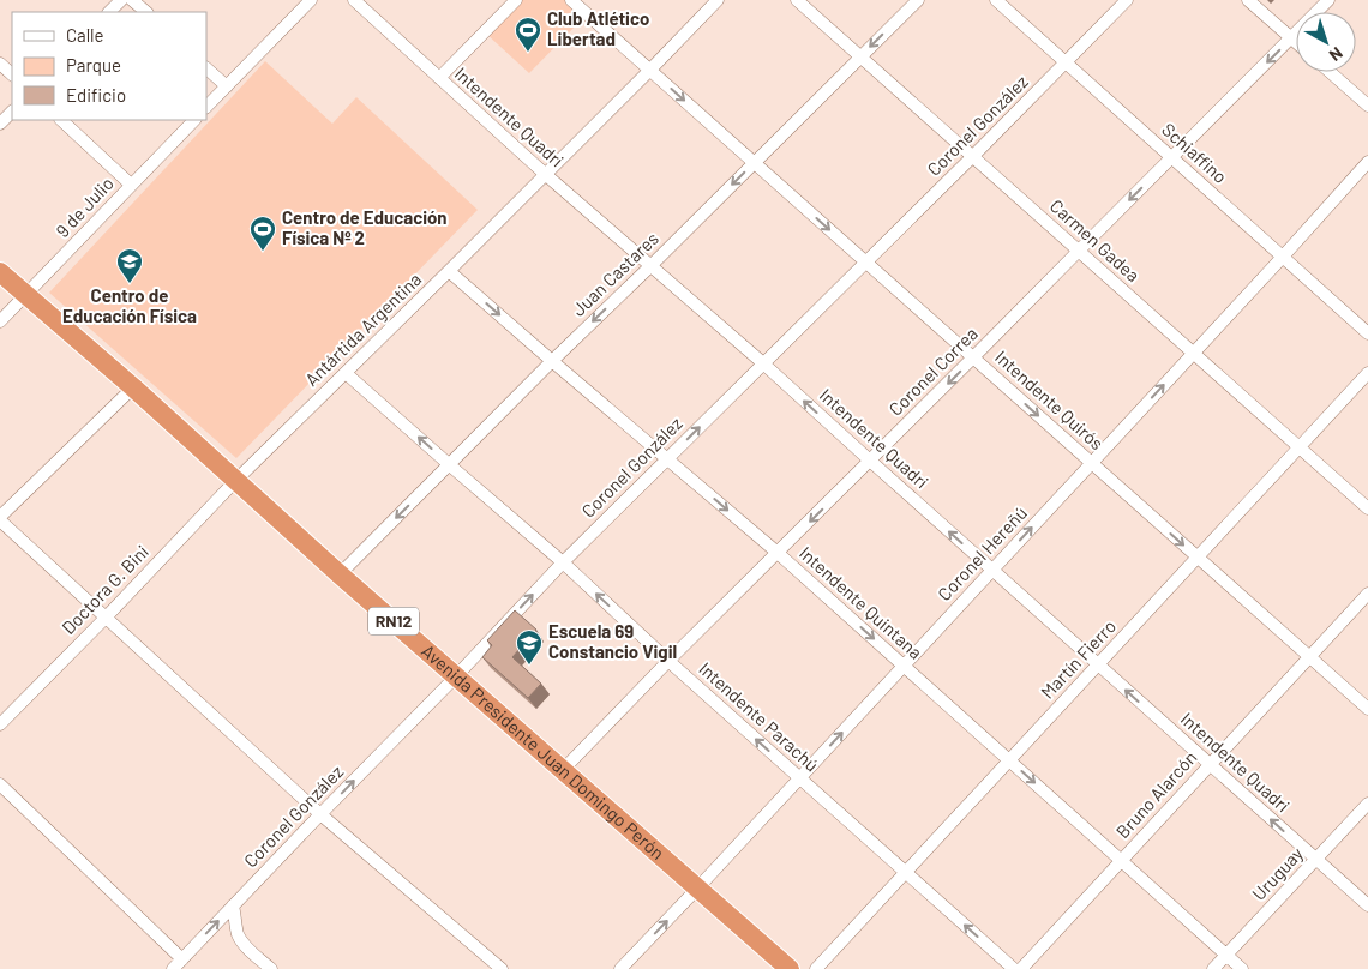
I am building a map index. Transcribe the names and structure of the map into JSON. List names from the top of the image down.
{
  "streets": {
    "highway": ["RN12", "Avenida Presidente Juan Domingo Perón"],
    "street": [
      "Intendente Quadri",
      "Coronel González",
      "Schiaffino",
      "9 de Julio",
      "Carmen Gadea",
      "Juan Castares",
      "Antártida Argentina",
      "Coronel Correa",
      "Intendente Quirós",
      "Coronel Hereñú",
      "Doctora G. Bini",
      "Intendente Quintana",
      "Martín Fierro",
      "Intendente Parachú",
      "Bruno Alarcón",
      "Uruguay"
    ]
  },
  "crossings": [
    ["Intendente Quadri", "Coronel González"],
    ["Intendente Quadri", "Juan Castares"],
    ["Intendente Quadri", "Antártida Argentina"],
    ["Intendente Quadri", "Coronel Correa"],
    ["Intendente Quadri", "Coronel Hereñú"],
    ["Intendente Quadri", "Martín Fierro"],
    ["Intendente Quadri", "Bruno Alarcón"],
    ["Intendente Quadri", "Uruguay"],
    ["Coronel González", "Schiaffino"],
    ["Coronel González", "Carmen Gadea"],
    ["Coronel González", "Intendente Quirós"],
    ["Coronel González", "Intendente Quintana"],
    ["Coronel González", "Intendente Parachú"],
    ["Coronel González", "Avenida Presidente Juan Domingo Perón"],
    ["Schiaffino", "Coronel Correa"],
    ["Schiaffino", "Coronel Hereñú"],
    ["9 de Julio", "Avenida Presidente Juan Domingo Perón"],
    ["Carmen Gadea", "Juan Castares"],
    ["Carmen Gadea", "Coronel Correa"],
    ["Carmen Gadea", "Coronel Hereñú"],
    ["Carmen Gadea", "Martín Fierro"],
    ["Juan Castares", "Intendente Quirós"],
    ["Juan Castares", "Intendente Quintana"],
    ["Juan Castares", "Intendente Parachú"],
    ["Juan Castares", "Avenida Presidente Juan Domingo Perón"],
    ["Antártida Argentina", "Intendente Quirós"],
    ["Antártida Argentina", "Doctora G. Bini"],
    ["Antártida Argentina", "Intendente Quintana"],
    ["Antártida Argentina", "Intendente Parachú"],
    ["Antártida Argentina", "Avenida Presidente Juan Domingo Perón"],
    ["Coronel Correa", "Intendente Quirós"],
    ["Coronel Correa", "Intendente Quintana"],
    ["Coronel Correa", "Intendente Parachú"],
    ["Coronel Correa", "Avenida Presidente Juan Domingo Perón"],
    ["Intendente Quirós", "Coronel Hereñú"],
    ["Intendente Quirós", "Martín Fierro"],
    ["Intendente Quirós", "Bruno Alarcón"],
    ["Coronel Hereñú", "Intendente Quintana"],
    ["Coronel Hereñú", "Intendente Parachú"],
    ["Coronel Hereñú", "Avenida Presidente Juan Domingo Perón"],
    ["Doctora G. Bini", "Avenida Presidente Juan Domingo Perón"],
    ["Intendente Quintana", "Martín Fierro"],
    ["Intendente Quintana", "Bruno Alarcón"],
    ["Intendente Quintana", "Uruguay"],
    ["Martín Fierro", "Intendente Parachú"]
  ],
  "one_way": [
    "Intendente Quadri",
    "Coronel González",
    "Juan Castares",
    "Coronel Correa",
    "Intendente Quirós",
    "Coronel Hereñú",
    "Intendente Quintana",
    "Intendente Parachú"
  ],
  "places": {
    "sports": ["Club Atlético Libertad", "Centro de Educación Física Nº 2"],
    "school or university": ["Centro de Educación Física", "Escuela 69 Constancio Vigil"]
  },
  "legend": ["Calle", "Parque", "Edificio"],
  "north": "bottom right"
}
